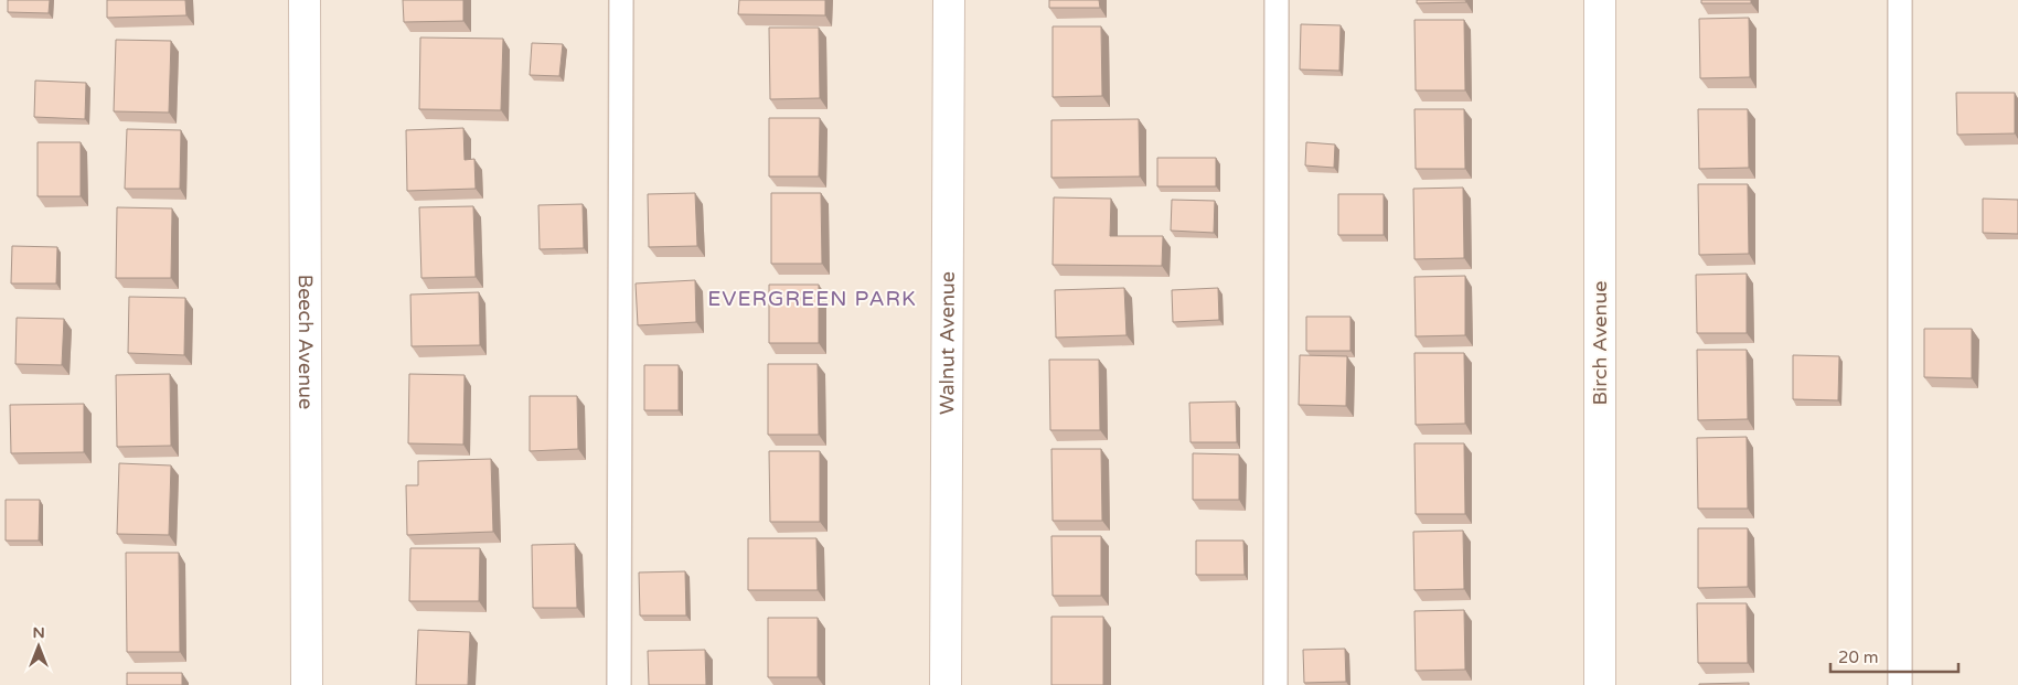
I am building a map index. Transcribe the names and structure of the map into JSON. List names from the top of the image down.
{
  "streets": {
    "street": ["Beech Avenue", "Walnut Avenue", "Birch Avenue"]
  },
  "districts": ["EVERGREEN PARK"],
  "scale_bar": "20 m",
  "north": "top"
}
